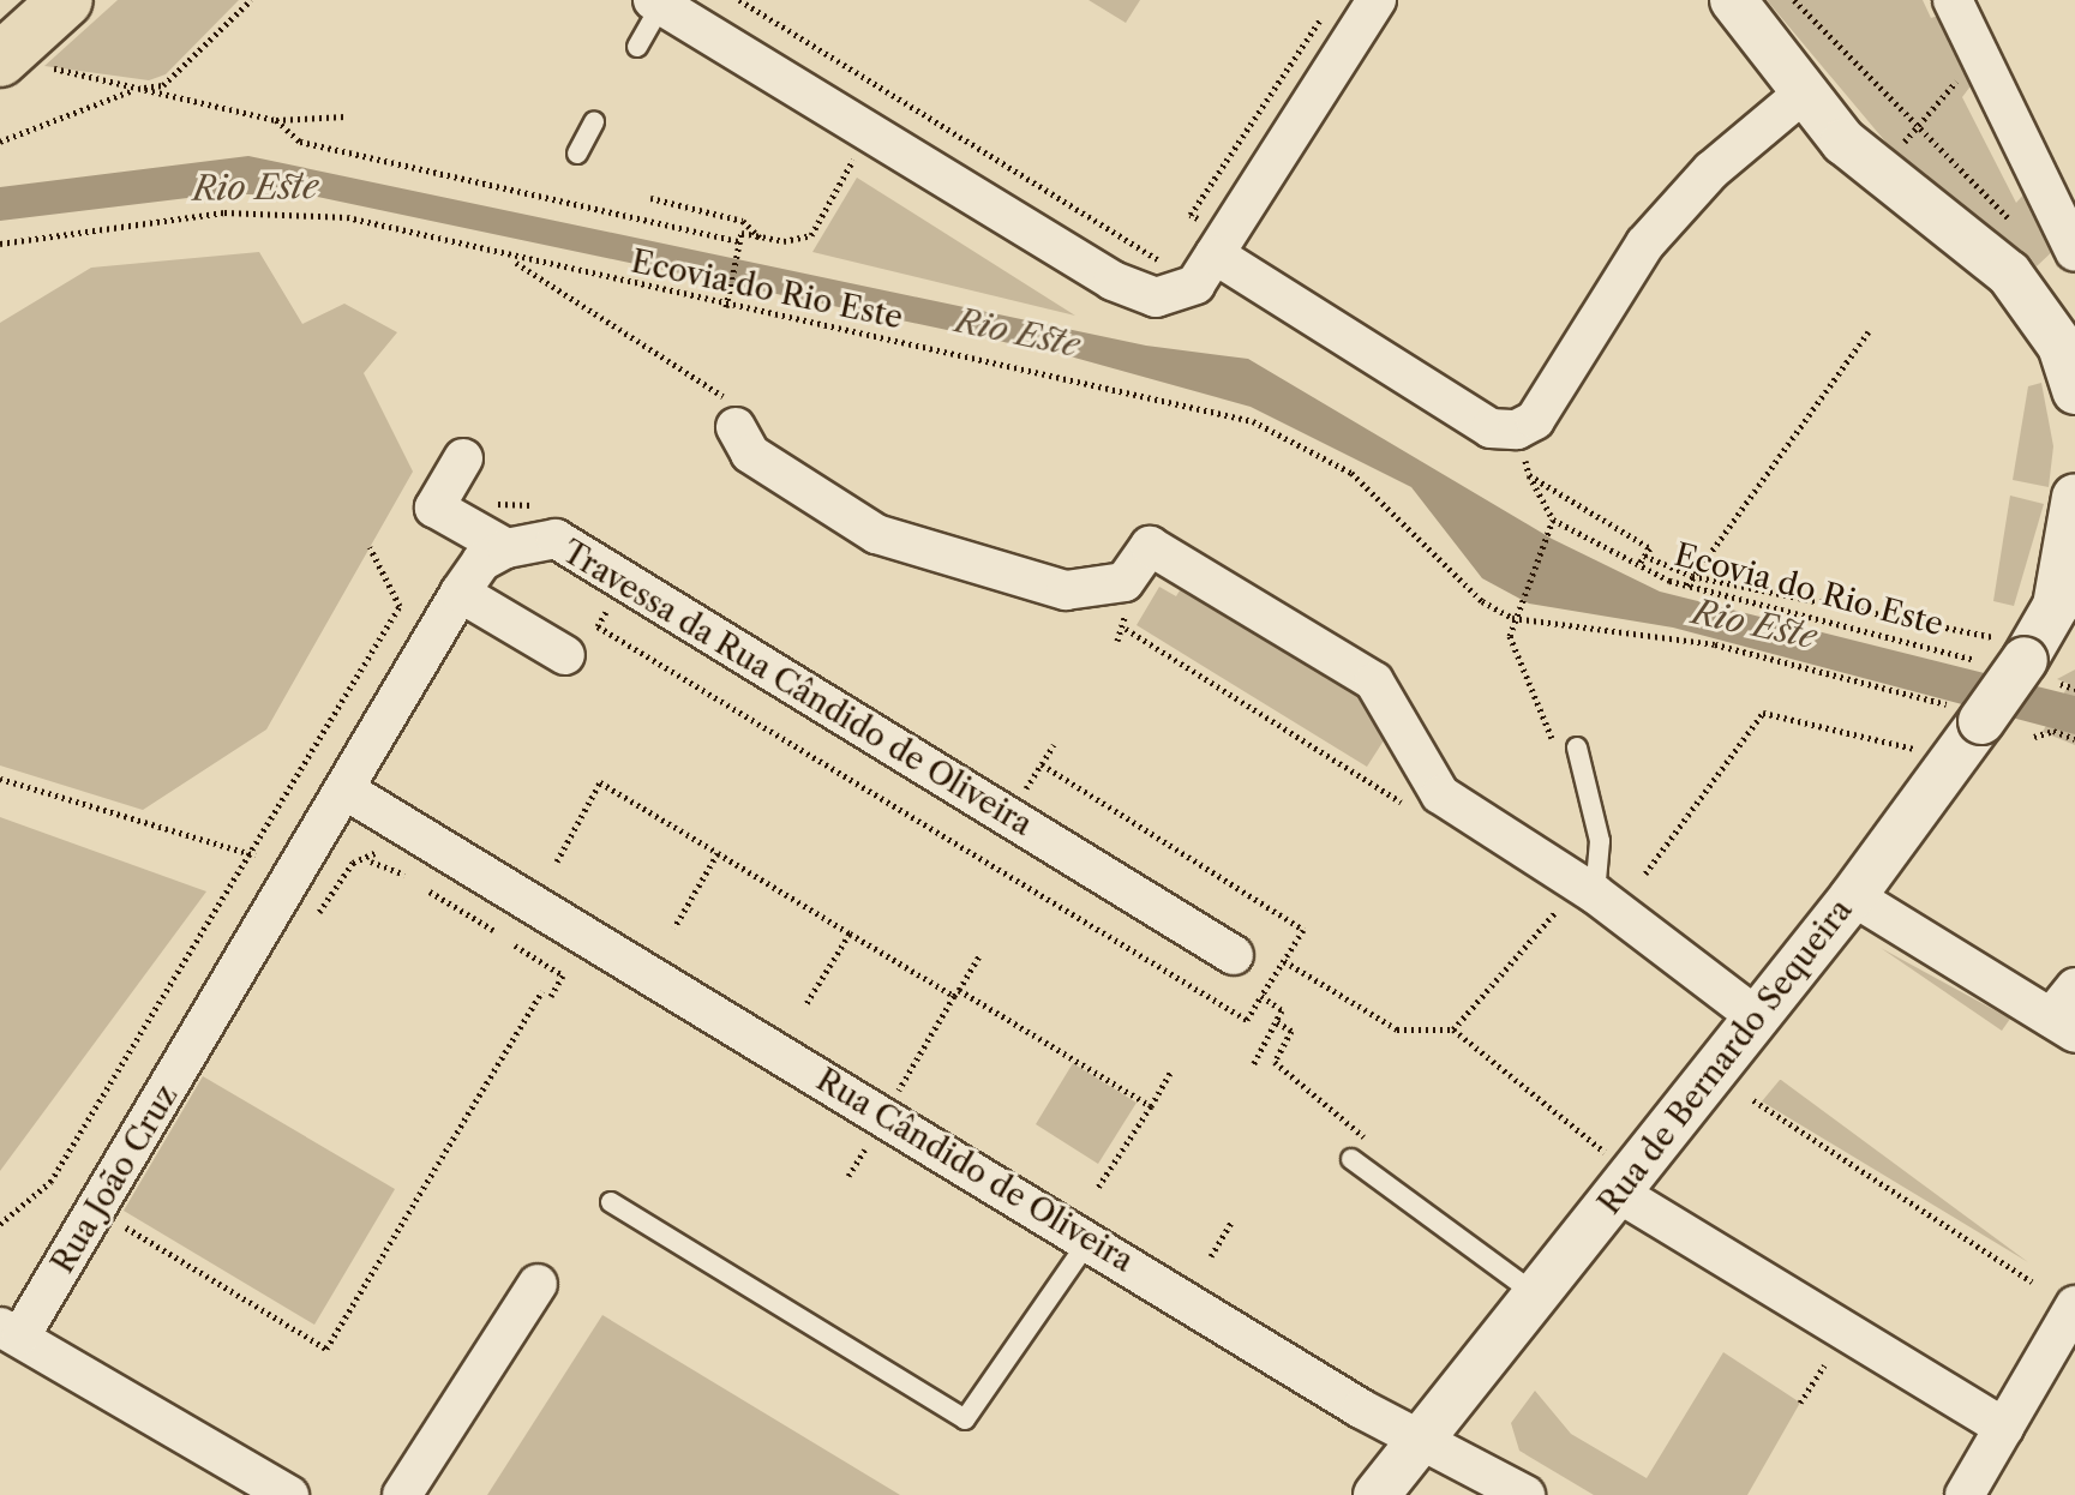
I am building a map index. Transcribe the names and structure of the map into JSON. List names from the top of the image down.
{
  "streets": {
    "street": [
      "Travessa da Rua Cândido de Oliveira",
      "Rua de Bernardo Sequeira",
      "Rua Cândido de Oliveira",
      "Rua João Cruz"
    ],
    "path": ["Ecovia do Rio Este"]
  },
  "crossings": [
    ["Ecovia do Rio Este", "Rua de Bernardo Sequeira"],
    ["Travessa da Rua Cândido de Oliveira", "Rua Cândido de Oliveira"],
    ["Travessa da Rua Cândido de Oliveira", "Rua João Cruz"],
    ["Rua de Bernardo Sequeira", "Rua Cândido de Oliveira"],
    ["Rua Cândido de Oliveira", "Rua João Cruz"]
  ],
  "water": ["Rio Este"]
}
